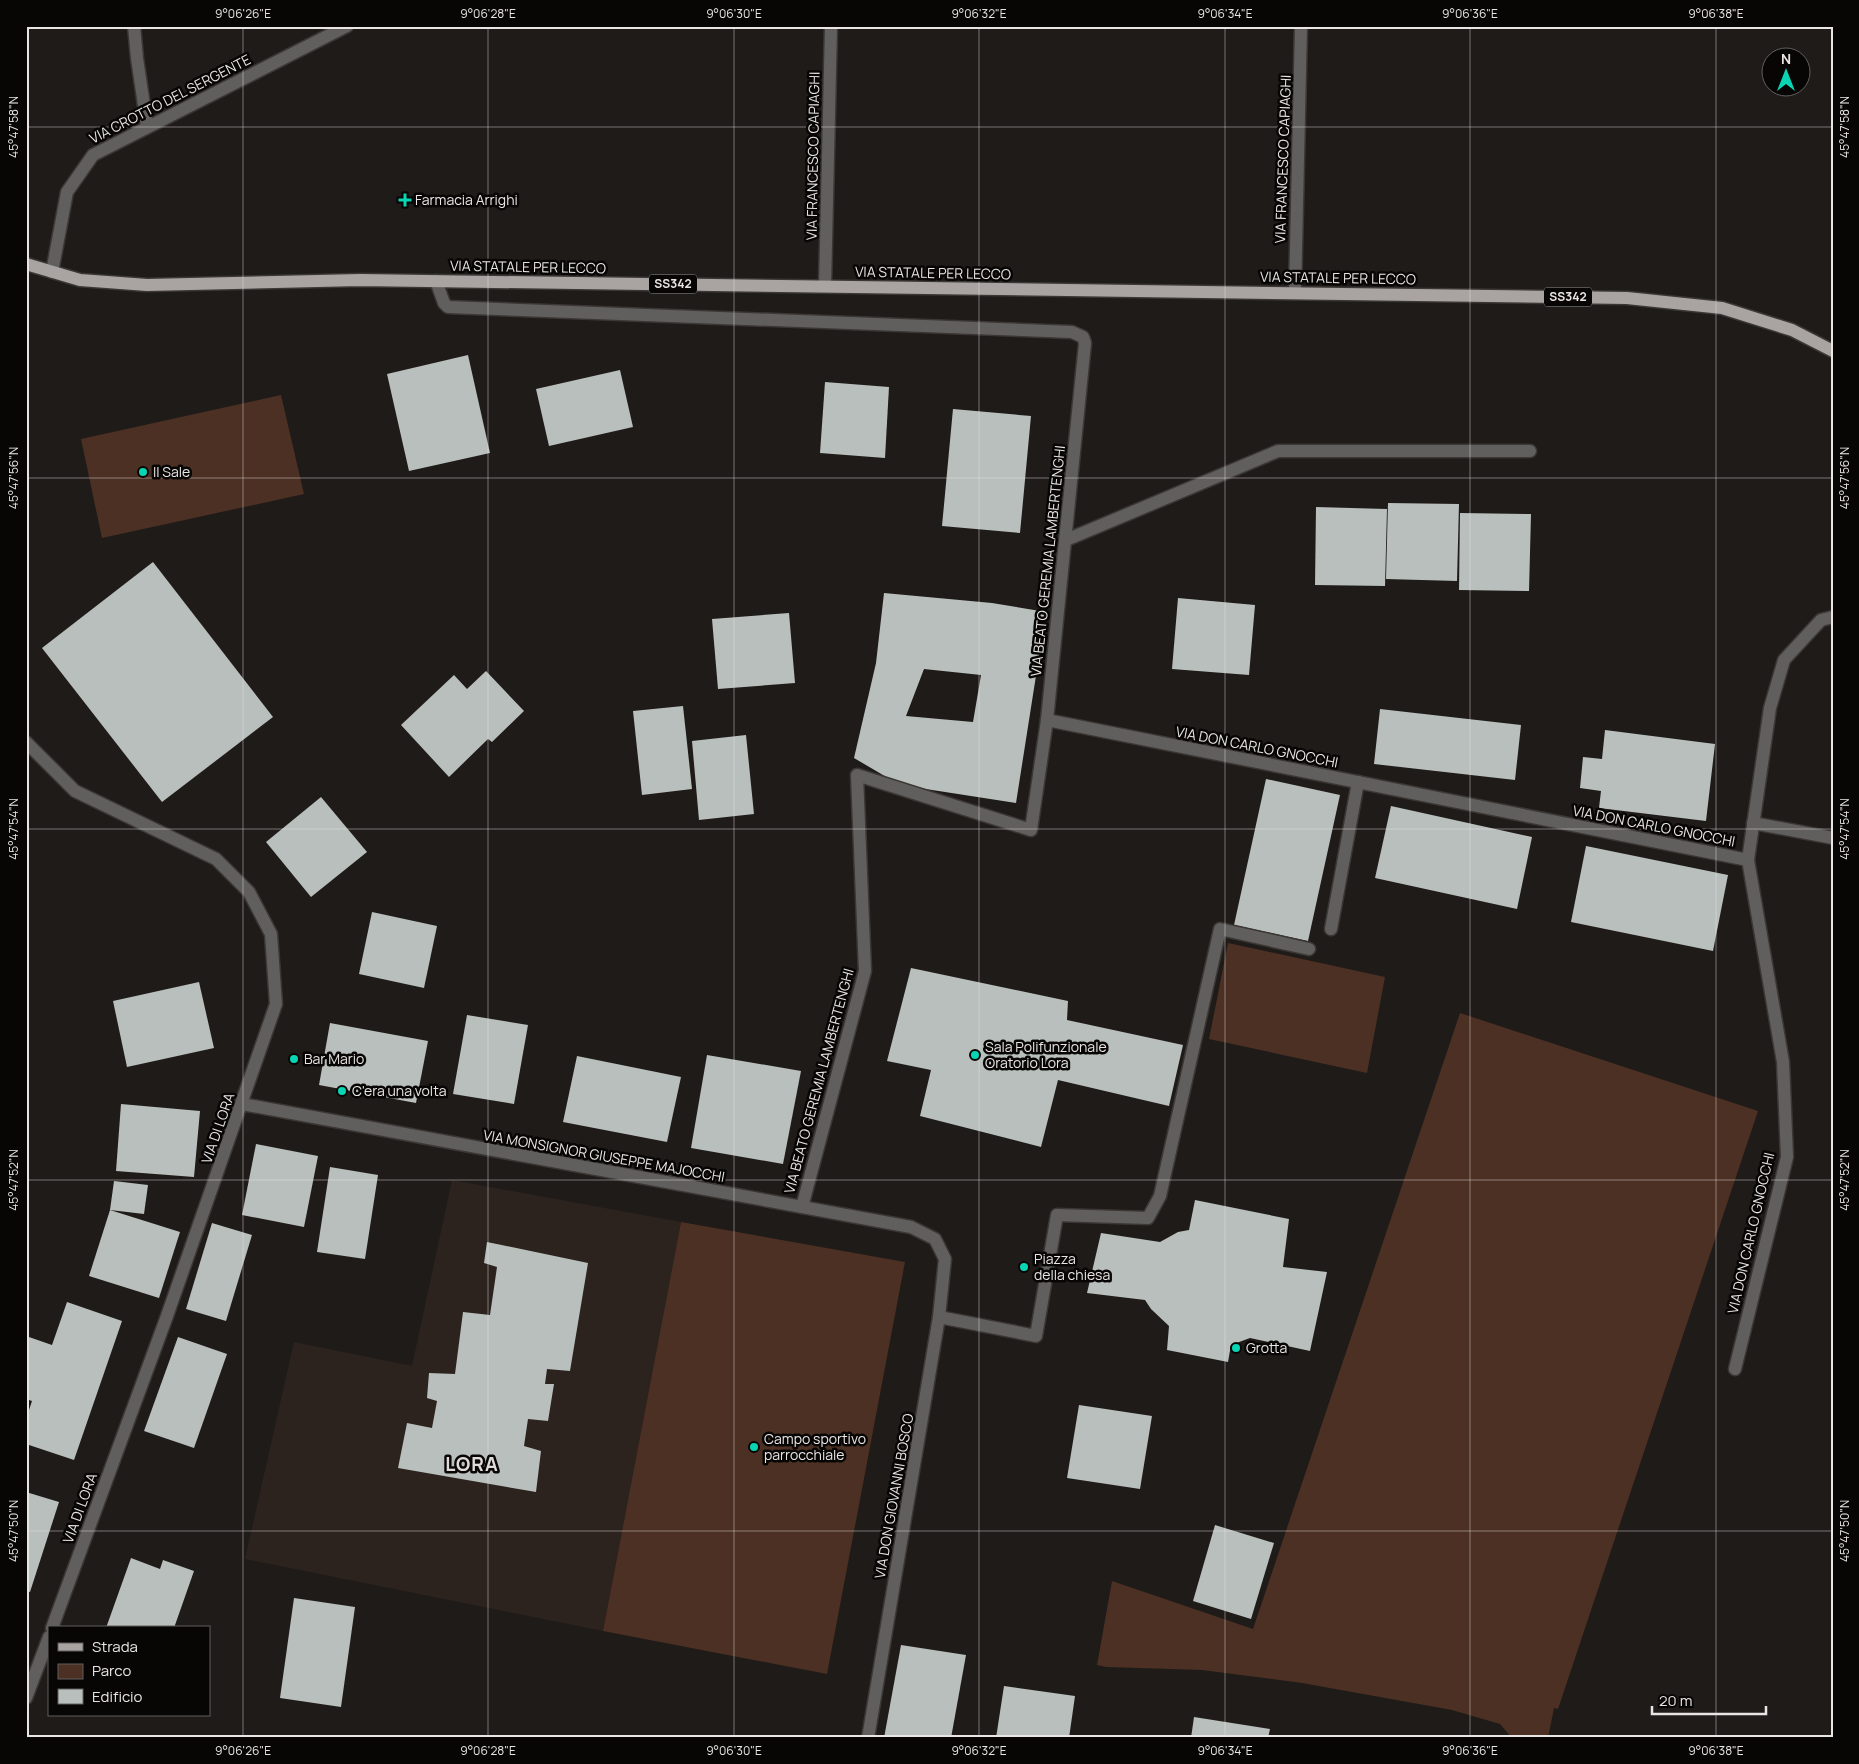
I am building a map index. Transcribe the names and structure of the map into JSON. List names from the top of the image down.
{
  "streets": {
    "main road": ["VIA STATALE PER LECCO", "SS342"],
    "street": [
      "VIA CROTTO DEL SERGENTE",
      "VIA FRANCESCO CAPIAGHI",
      "VIA BEATO GEREMIA LAMBERTENGHI",
      "VIA DON CARLO GNOCCHI",
      "VIA DI LORA",
      "VIA MONSIGNOR GIUSEPPE MAJOCCHI",
      "VIA DON GIOVANNI BOSCO"
    ]
  },
  "crossings": [
    ["VIA CROTTO DEL SERGENTE", "VIA STATALE PER LECCO"],
    ["VIA FRANCESCO CAPIAGHI", "VIA STATALE PER LECCO"],
    ["VIA STATALE PER LECCO", "VIA BEATO GEREMIA LAMBERTENGHI"],
    ["VIA BEATO GEREMIA LAMBERTENGHI", "VIA DON CARLO GNOCCHI"],
    ["VIA BEATO GEREMIA LAMBERTENGHI", "VIA MONSIGNOR GIUSEPPE MAJOCCHI"],
    ["VIA DI LORA", "VIA MONSIGNOR GIUSEPPE MAJOCCHI"],
    ["VIA MONSIGNOR GIUSEPPE MAJOCCHI", "VIA DON GIOVANNI BOSCO"]
  ],
  "districts": ["LORA"],
  "places": {
    "health": ["Farmacia Arrighi"],
    "other": [
      "Il Sale",
      "Sala Polifunzionale Oratorio Lora",
      "Bar Mario",
      "C'era una volta",
      "Piazza della chiesa",
      "Grotta",
      "Campo sportivo parrocchiale"
    ]
  },
  "legend": ["Strada", "Parco", "Edificio"],
  "scale_bar": "20 m",
  "north": "top",
  "coordinates": [
    "9°06'26\"E",
    "9°06'28\"E",
    "9°06'30\"E",
    "9°06'32\"E",
    "9°06'34\"E",
    "9°06'36\"E",
    "9°06'38\"E",
    "45°47'58\"N",
    "45°47'56\"N",
    "45°47'54\"N",
    "45°47'52\"N",
    "45°47'50\"N"
  ]
}
